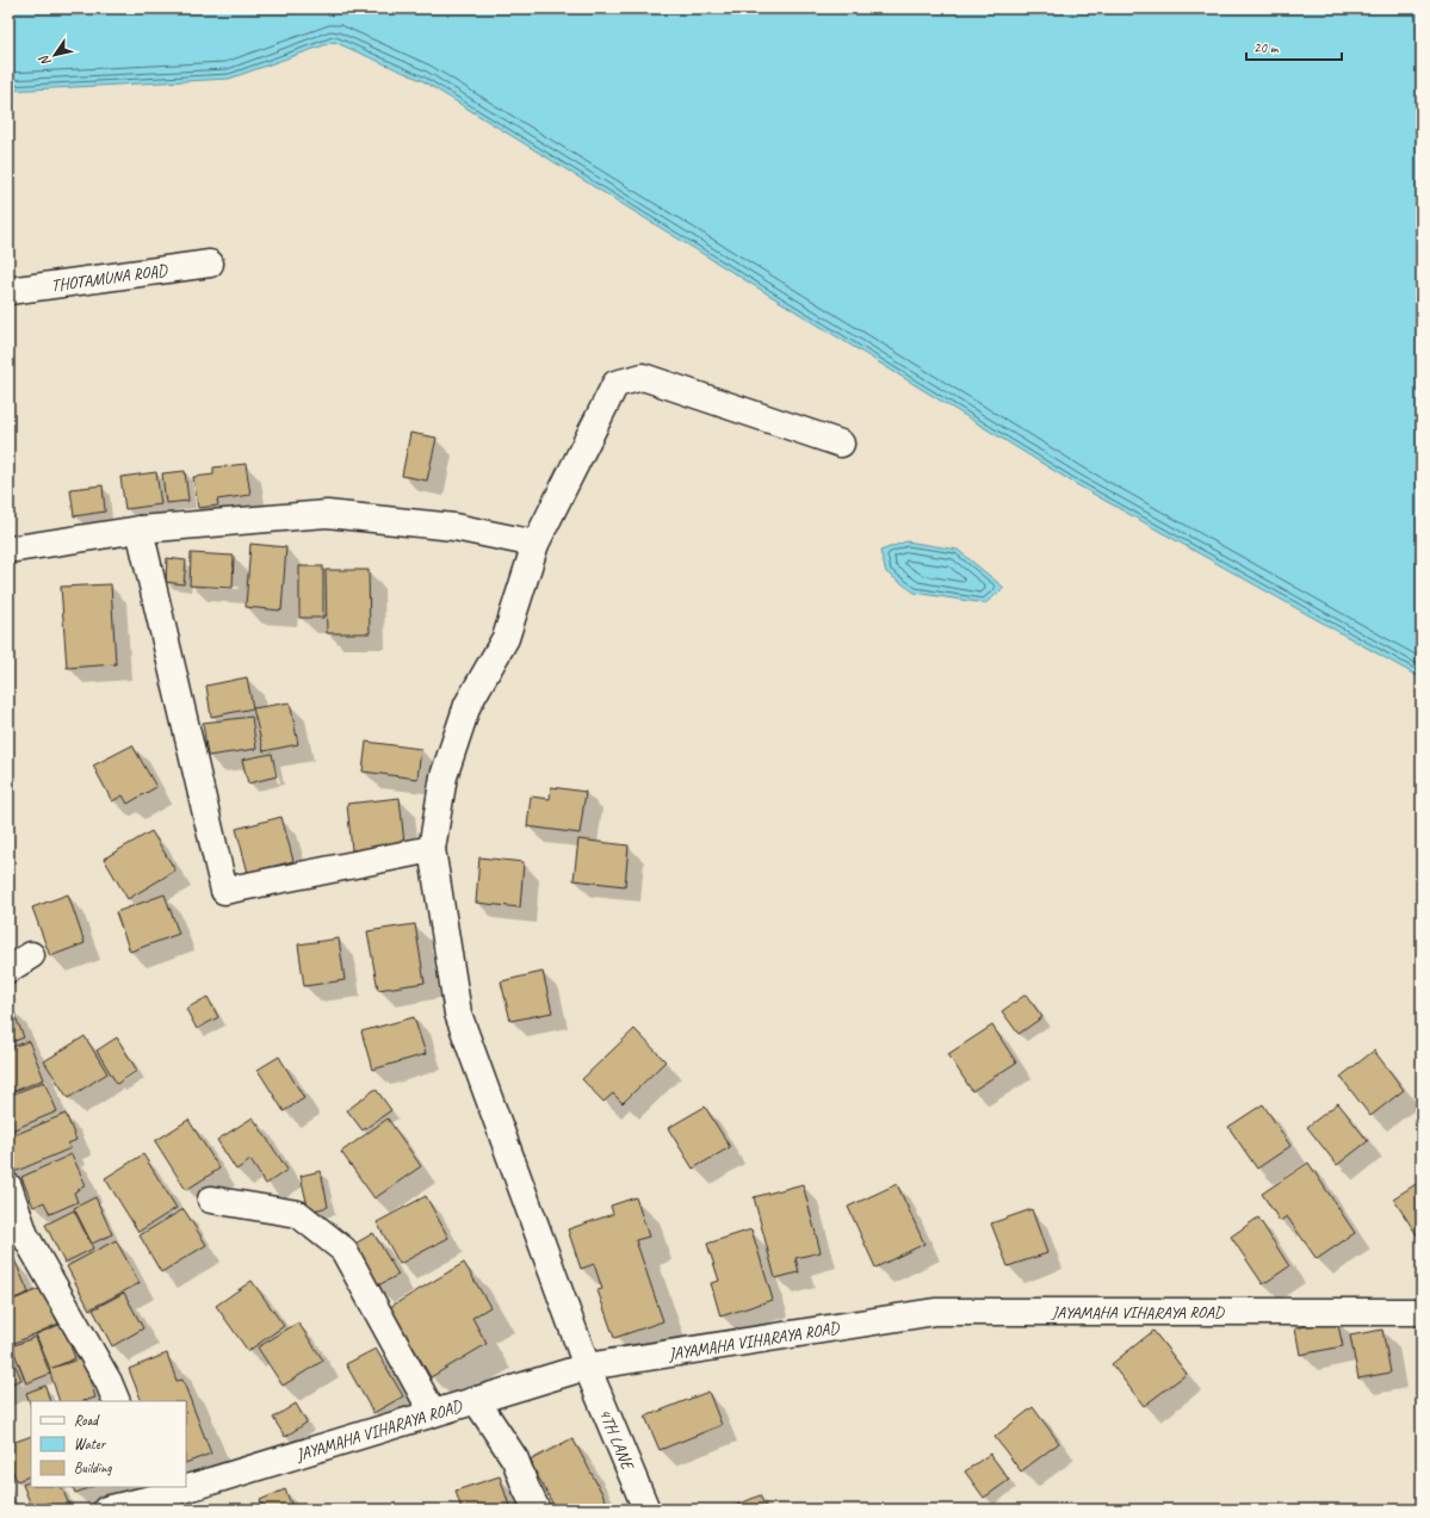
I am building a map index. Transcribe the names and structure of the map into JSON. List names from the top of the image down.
{
  "streets": {
    "street": ["THOTAMUNA ROAD", "JAYAMAHA VIHARAYA ROAD", "4TH LANE"]
  },
  "crossings": [
    ["JAYAMAHA VIHARAYA ROAD", "4TH LANE"]
  ],
  "legend": ["Road", "Water", "Building"],
  "scale_bar": "20 m",
  "north": "bottom left"
}
